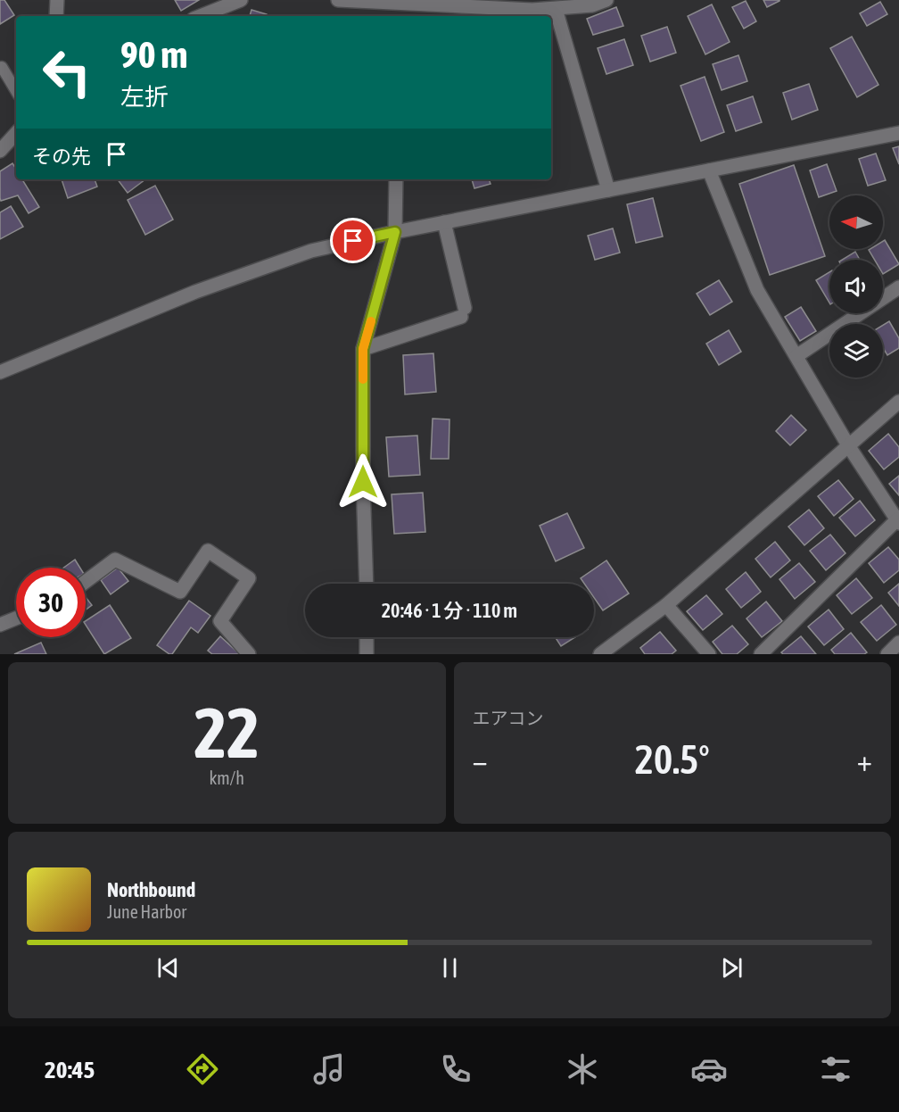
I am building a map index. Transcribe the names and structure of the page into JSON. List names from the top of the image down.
{
  "north": "left",
  "page": {
    "turn": ["90 m", "左折"],
    "then": "その先",
    "limit": "30",
    "trip": "20:46 · 1 分 · 110 m",
    "tile": [
      ["22", "km/h"],
      "エアコン"
    ],
    "heat": ["−", "20.5°", "+"],
    "song": ["Northbound", "June Harbor"],
    "tabs": "20:45"
  }
}
